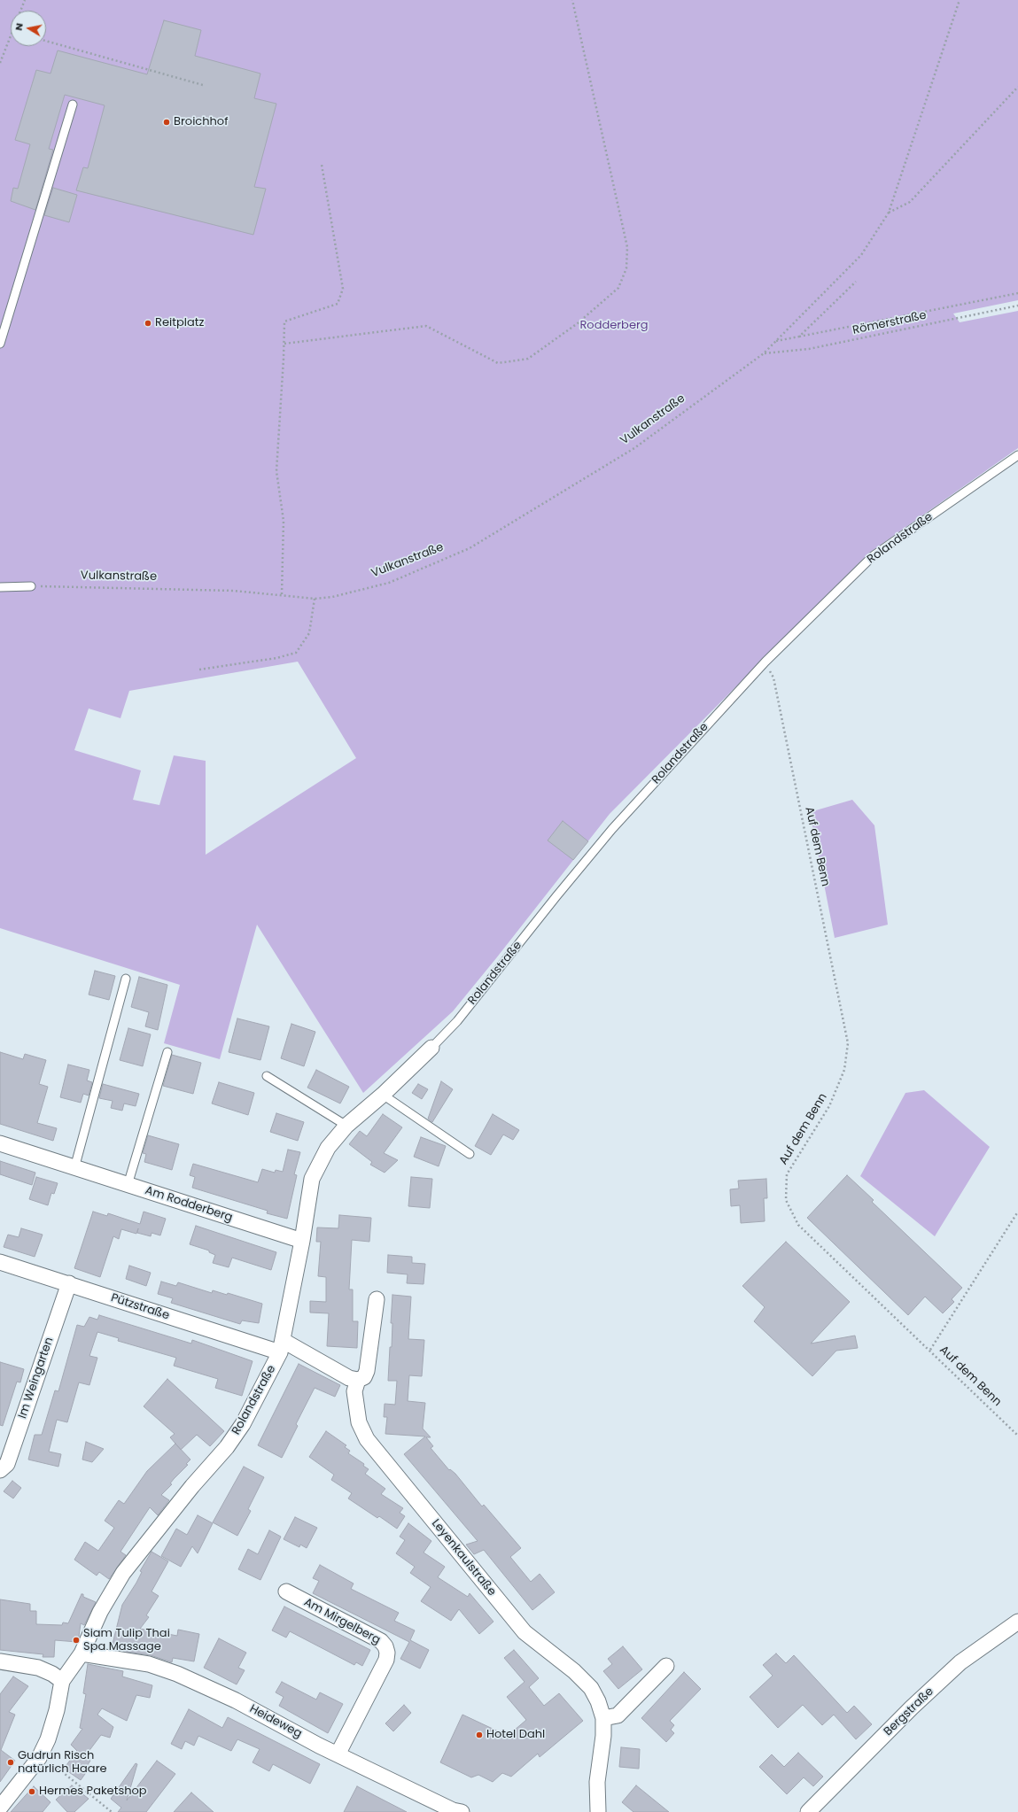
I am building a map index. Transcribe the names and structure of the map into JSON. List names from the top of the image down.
{
  "streets": {
    "street": [
      "Rolandstraße",
      "Am Rodderberg",
      "Pützstraße",
      "Im Weingarten",
      "Leyenkaulstraße",
      "Am Mirgelberg",
      "Bergstraße",
      "Heideweg"
    ],
    "path": ["Römerstraße", "Vulkanstraße", "Auf dem Benn"]
  },
  "crossings": [
    ["Römerstraße", "Vulkanstraße"],
    ["Rolandstraße", "Auf dem Benn"],
    ["Rolandstraße", "Am Rodderberg"],
    ["Rolandstraße", "Pützstraße"],
    ["Rolandstraße", "Heideweg"],
    ["Pützstraße", "Im Weingarten"],
    ["Am Mirgelberg", "Heideweg"]
  ],
  "parks": ["Rodderberg"],
  "places": [
    "Broichhof",
    "Reitplatz",
    "Siam Tulip Thai Spa Massage",
    "Hotel Dahl",
    "Gudrun Risch natürlich Haare",
    "Hermes Paketshop"
  ],
  "north": "left"
}
